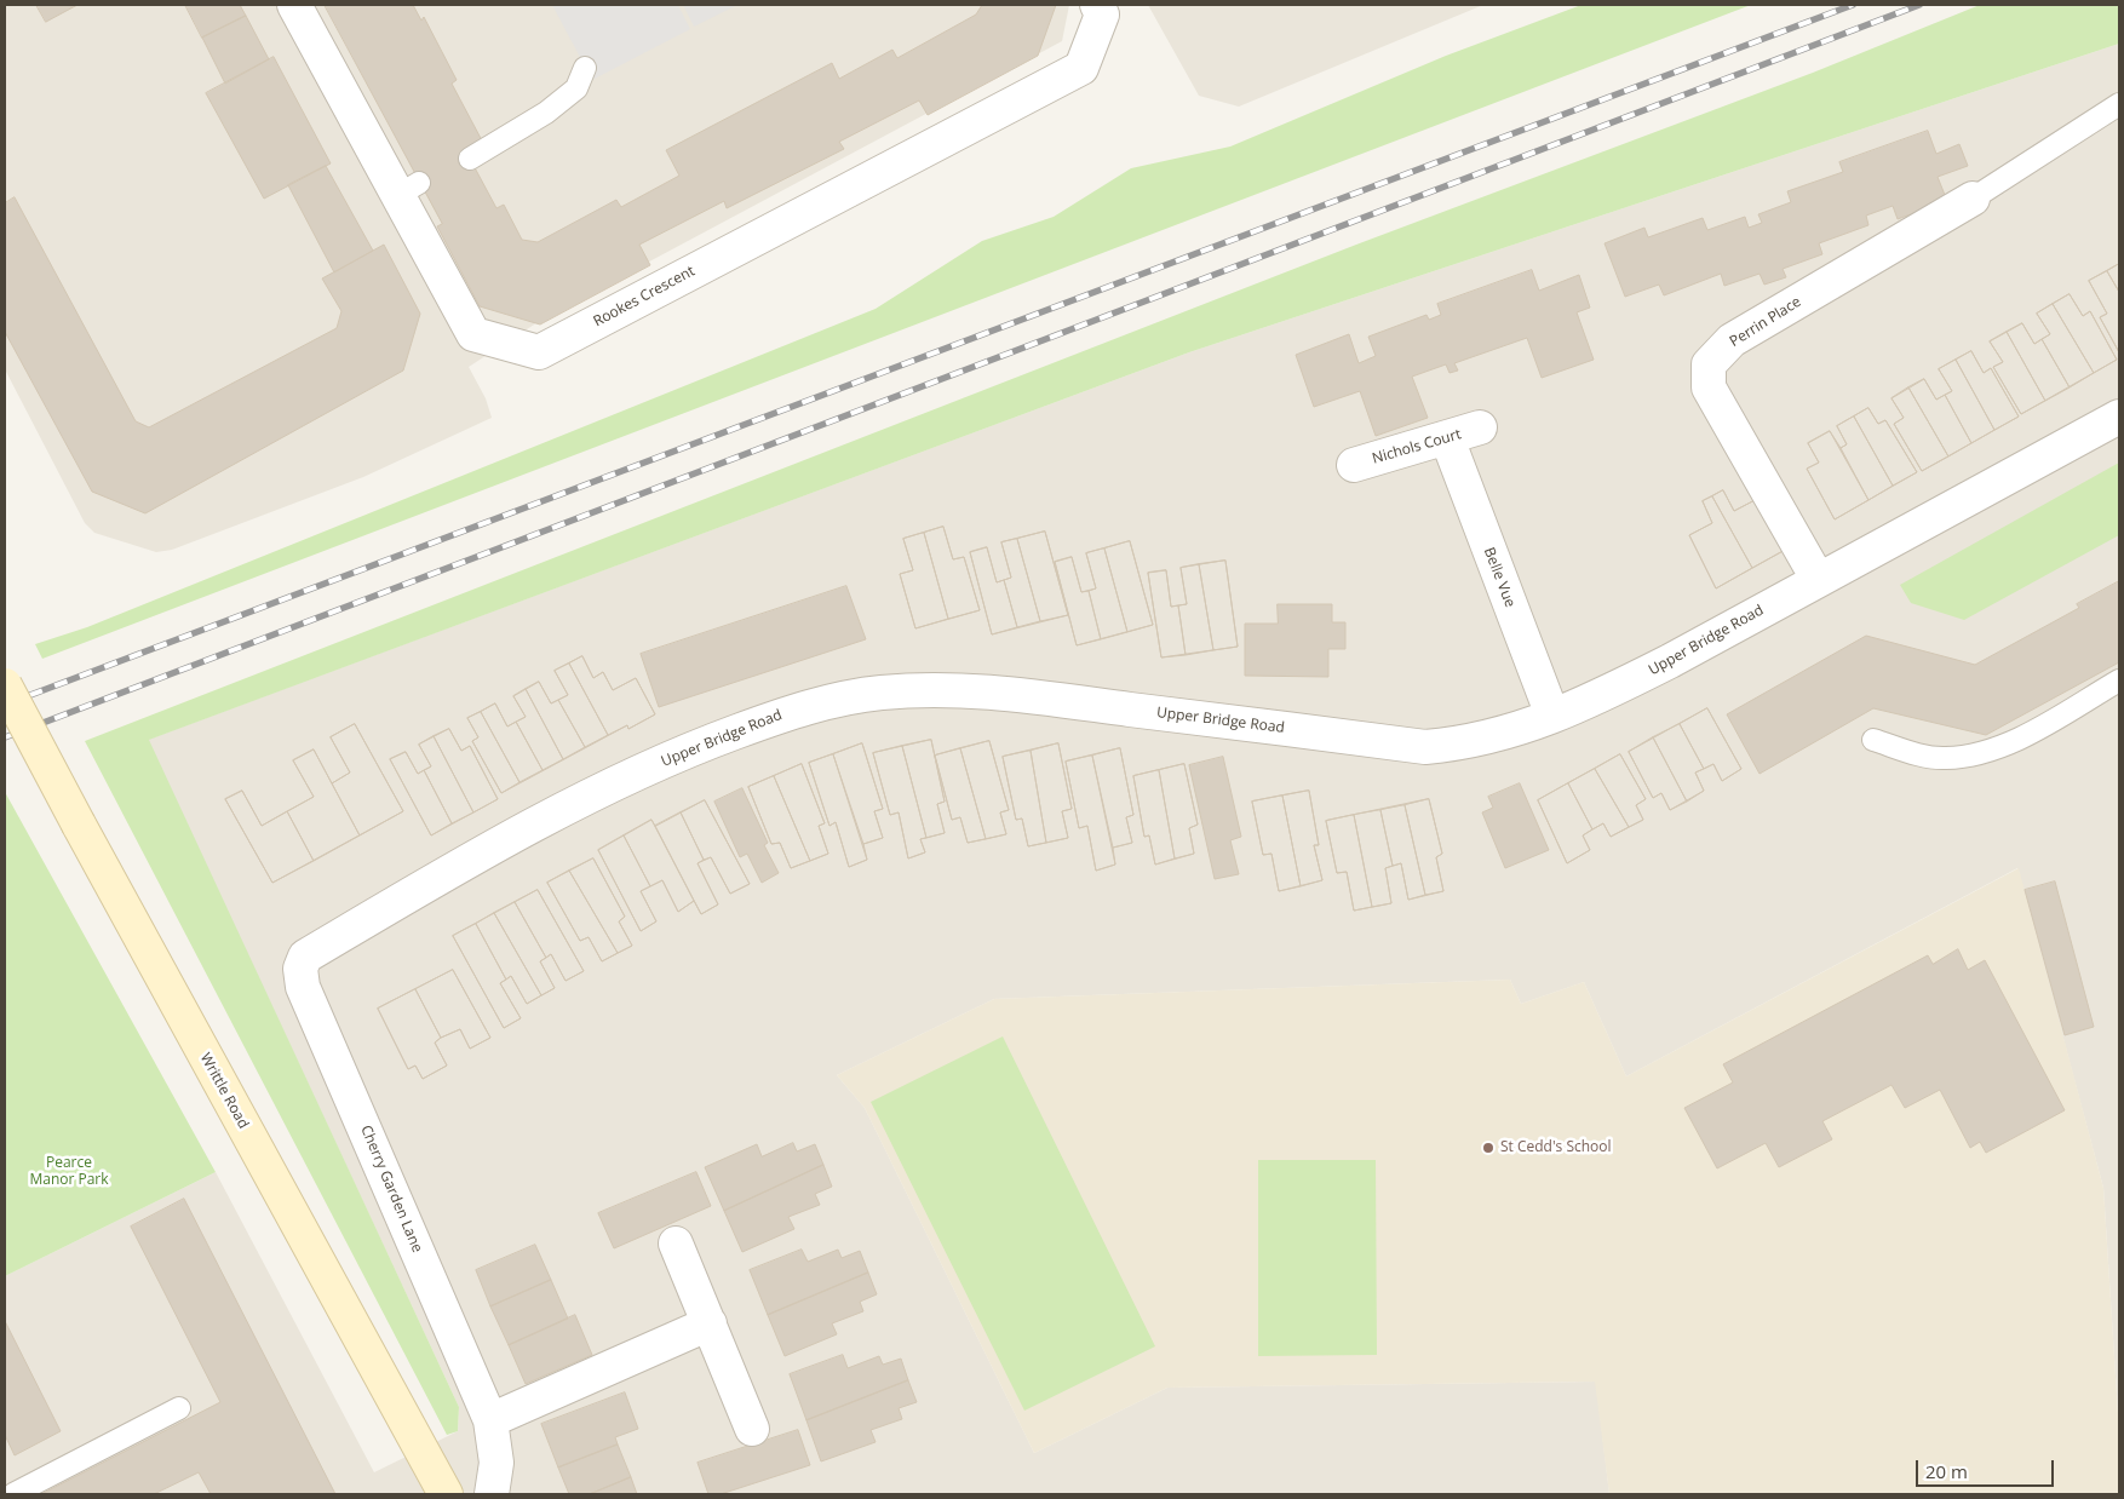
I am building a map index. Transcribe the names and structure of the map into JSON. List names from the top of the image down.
{
  "streets": {
    "street": [
      "Rookes Crescent",
      "Perrin Place",
      "Nichols Court",
      "Belle Vue",
      "Upper Bridge Road",
      "Writtle Road",
      "Cherry Garden Lane"
    ]
  },
  "crossings": [
    ["Perrin Place", "Upper Bridge Road"],
    ["Nichols Court", "Belle Vue"],
    ["Belle Vue", "Upper Bridge Road"],
    ["Upper Bridge Road", "Cherry Garden Lane"]
  ],
  "parks": ["Pearce Manor Park"],
  "places": ["St Cedd's School"],
  "scale_bar": "20 m"
}
